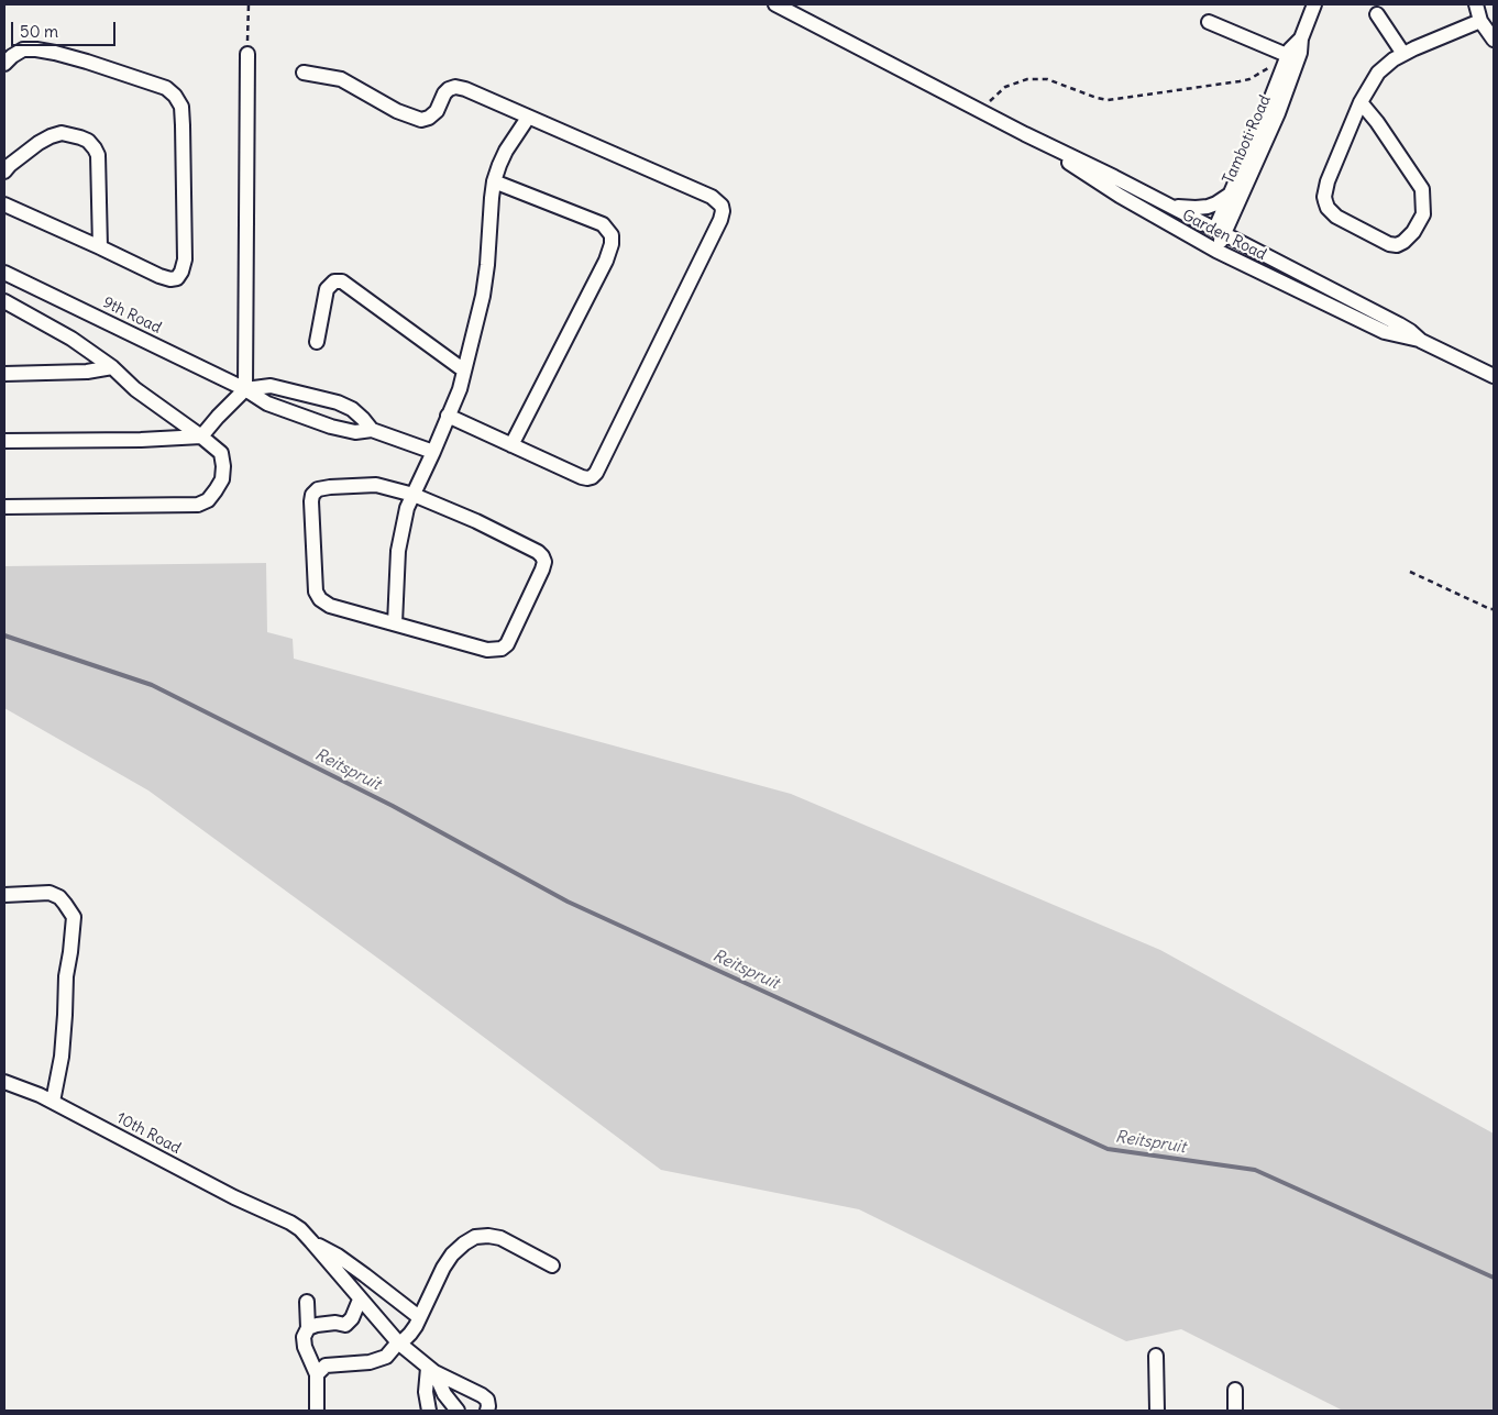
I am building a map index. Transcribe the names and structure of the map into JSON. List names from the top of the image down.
{
  "streets": {
    "street": [
      "Tamboti Road",
      "Garden Road",
      "9th Road",
      "10th Road"
    ]
  },
  "crossings": [
    ["Tamboti Road", "Garden Road"]
  ],
  "water": ["Reitspruit"],
  "scale_bar": "50 m"
}
